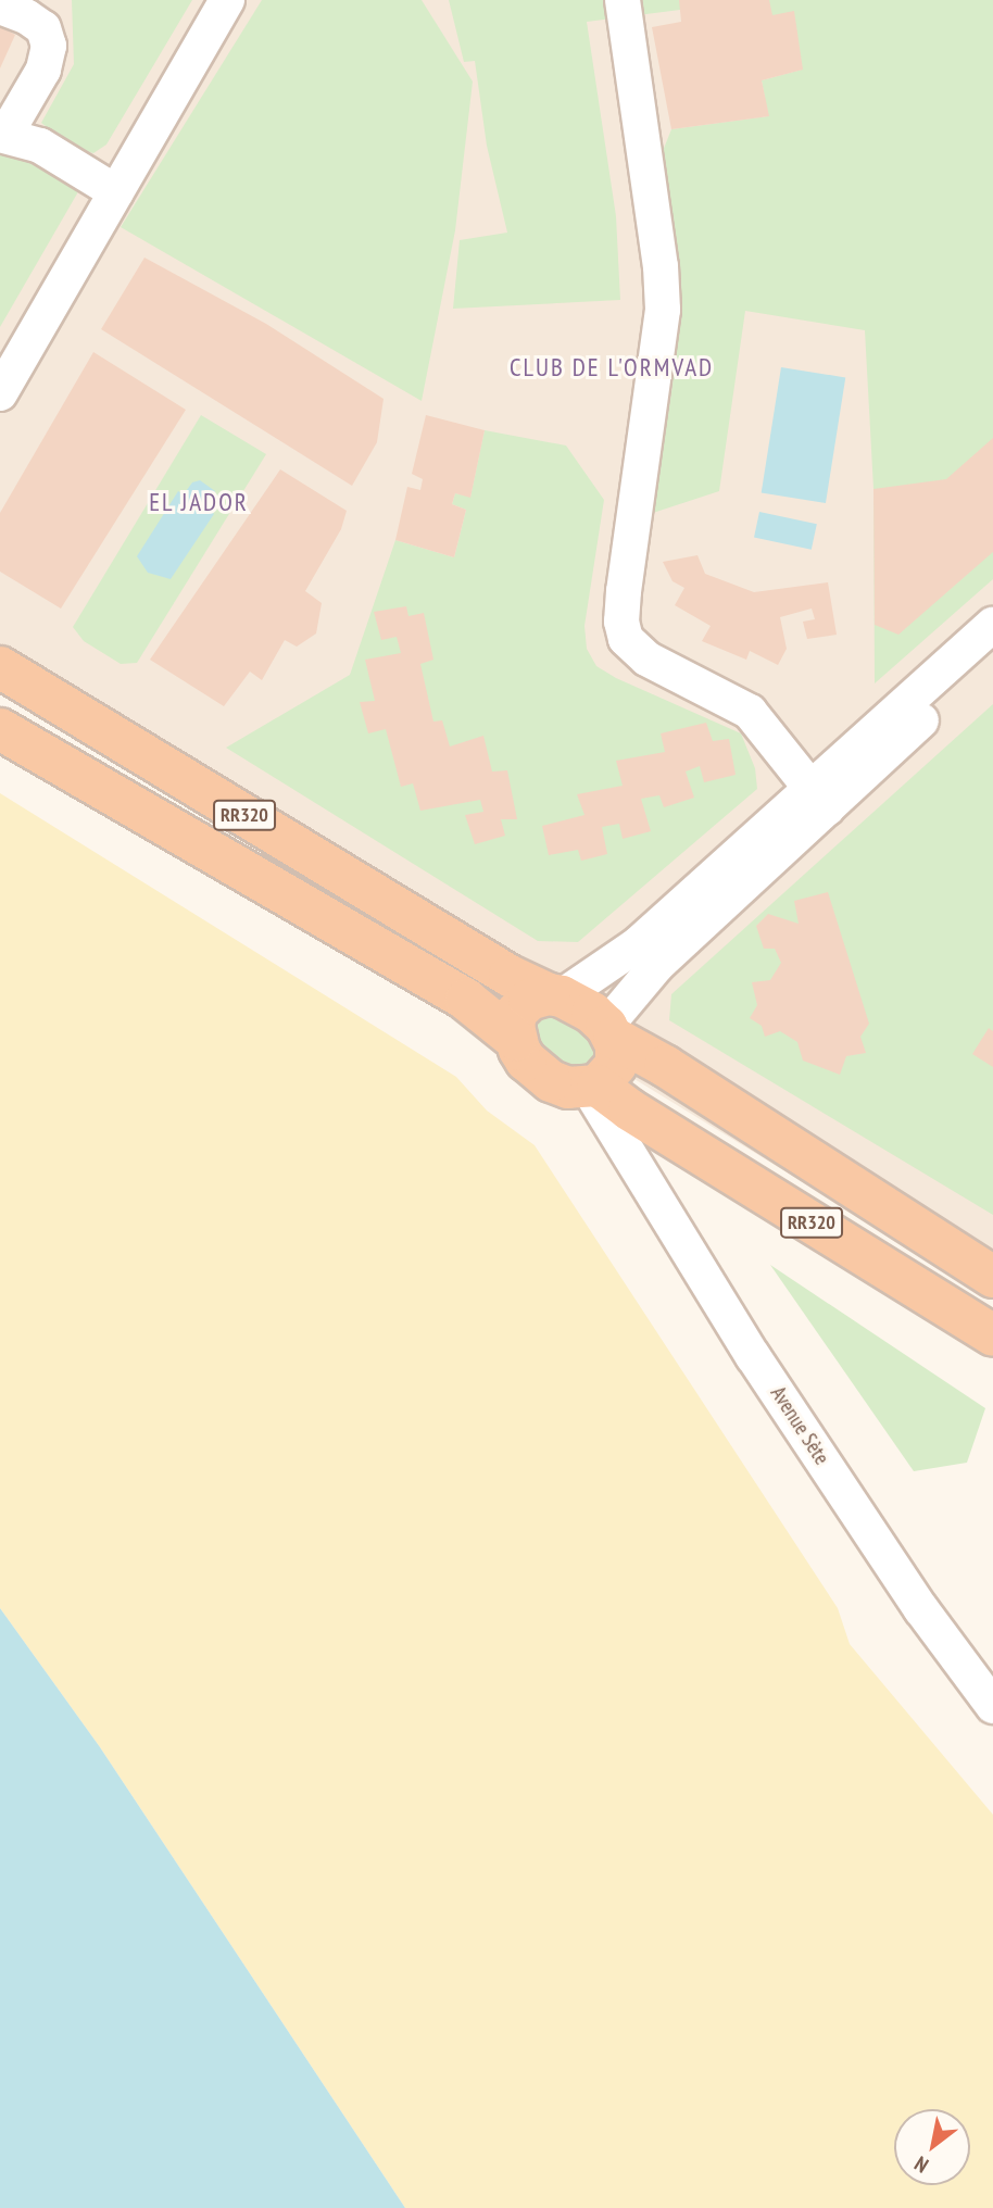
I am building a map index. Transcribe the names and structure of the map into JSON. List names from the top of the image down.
{
  "streets": {
    "highway": ["RR320"],
    "street": ["Avenue Sète"]
  },
  "crossings": [
    ["RR320", "Avenue Sète"]
  ],
  "districts": ["CLUB DE L'ORMVAD", "EL JADOR"],
  "north": "bottom left"
}
